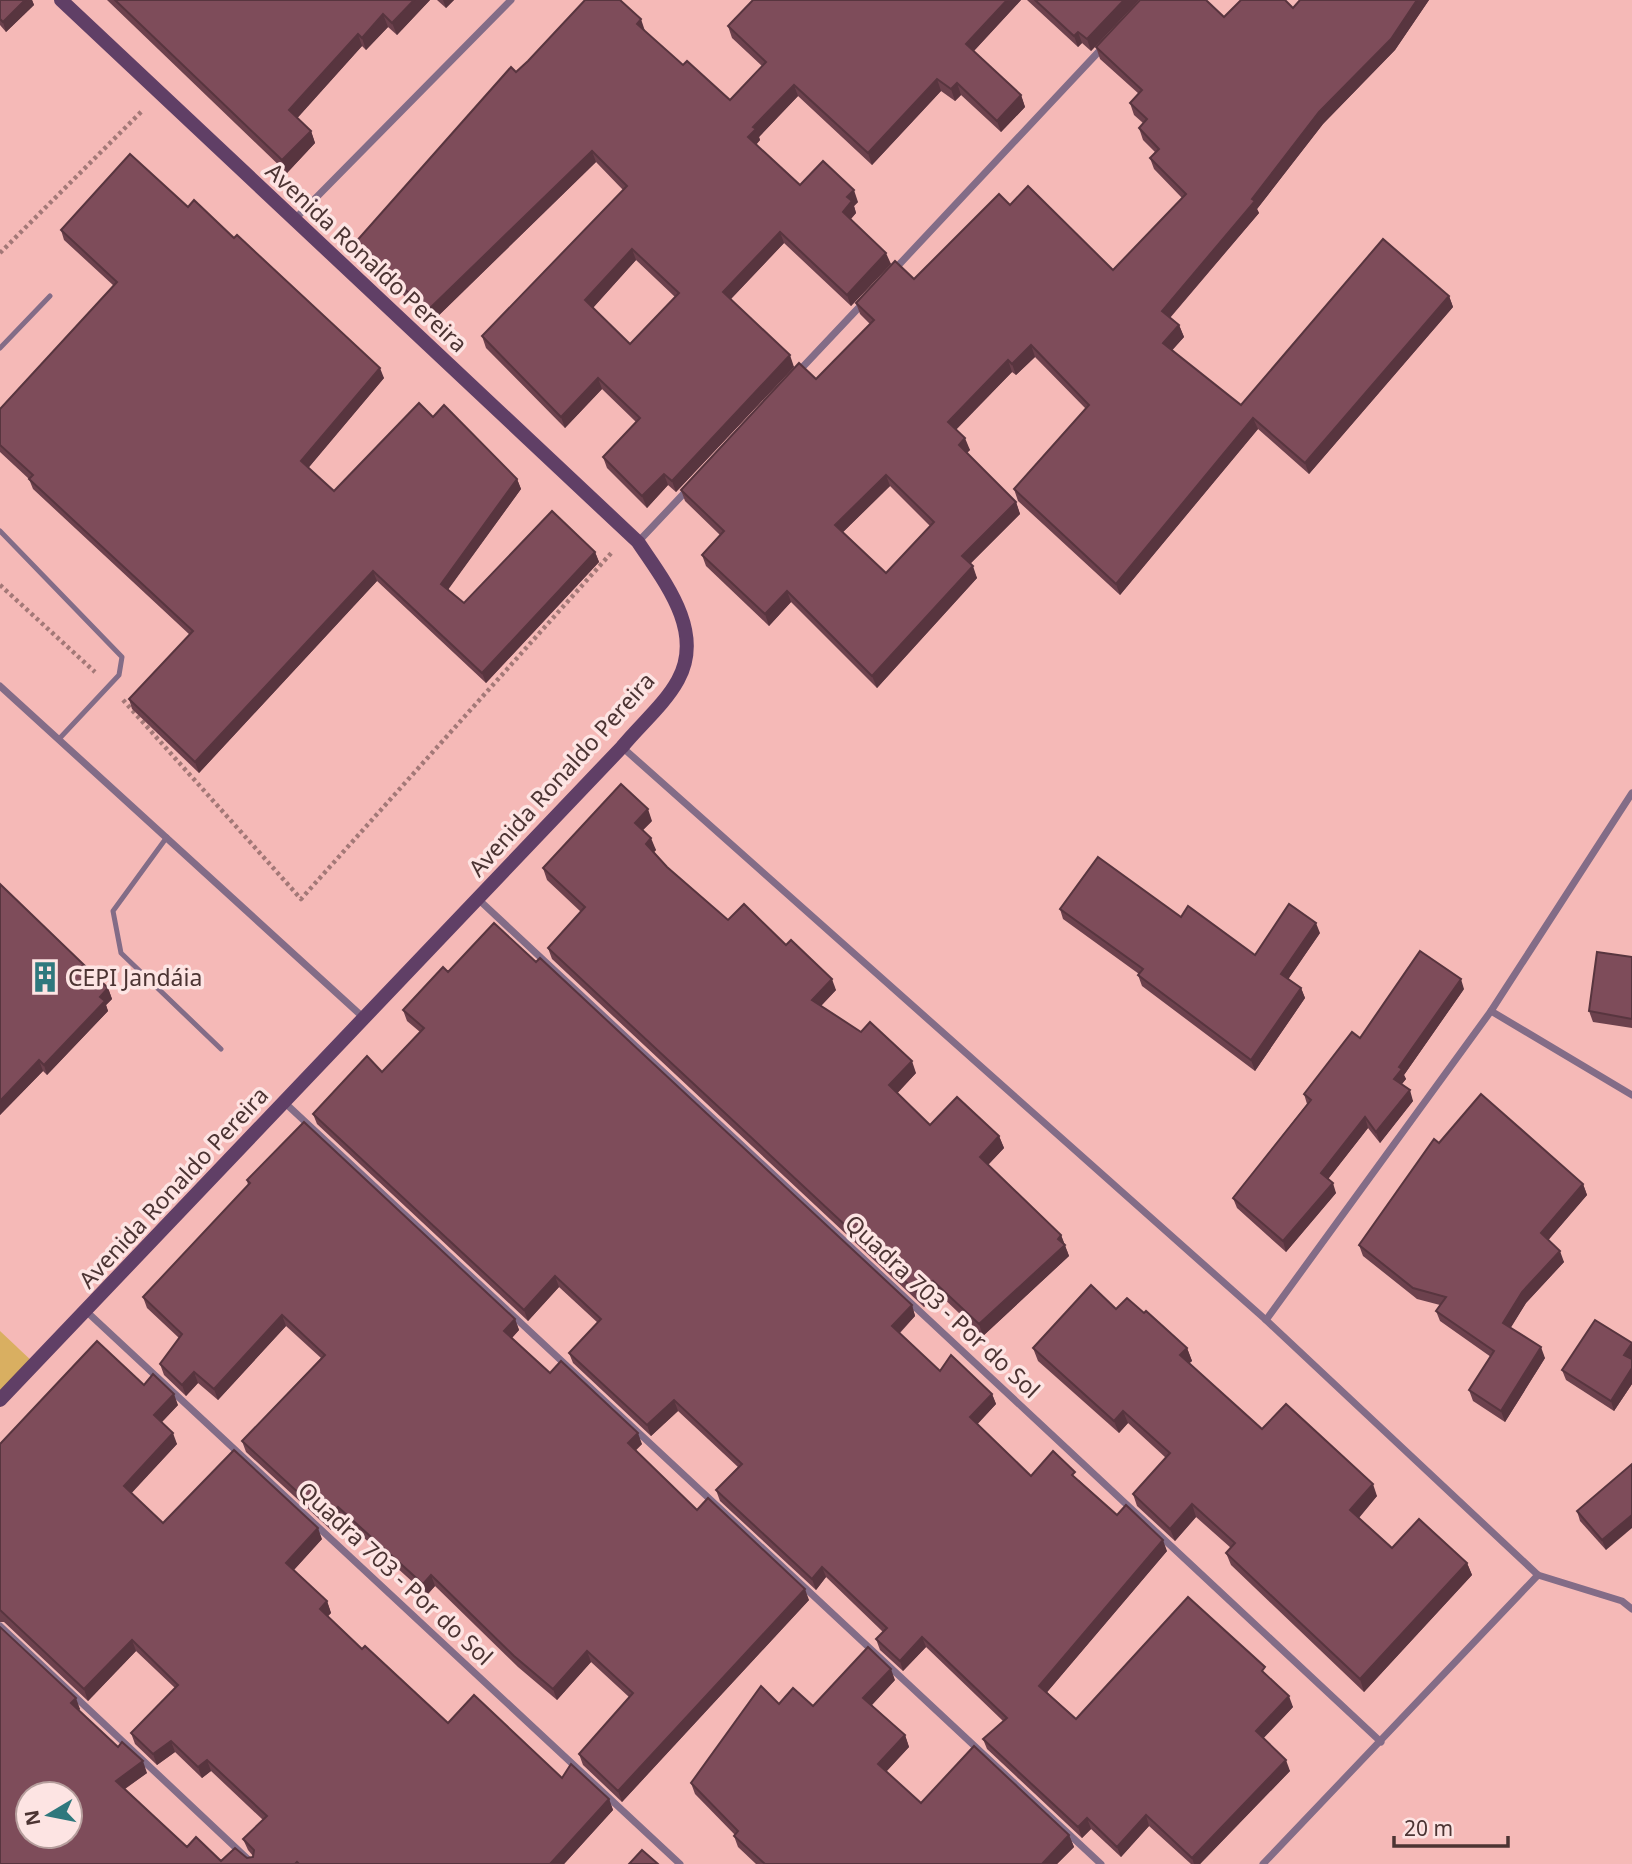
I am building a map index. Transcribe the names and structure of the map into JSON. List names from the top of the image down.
{
  "streets": {
    "street": ["Avenida Ronaldo Pereira", "Quadra 703 - Por do Sol"]
  },
  "crossings": [
    ["Avenida Ronaldo Pereira", "Quadra 703 - Por do Sol"]
  ],
  "places": {
    "building": ["CEPI Jandáia"]
  },
  "scale_bar": "20 m",
  "north": "left"
}
